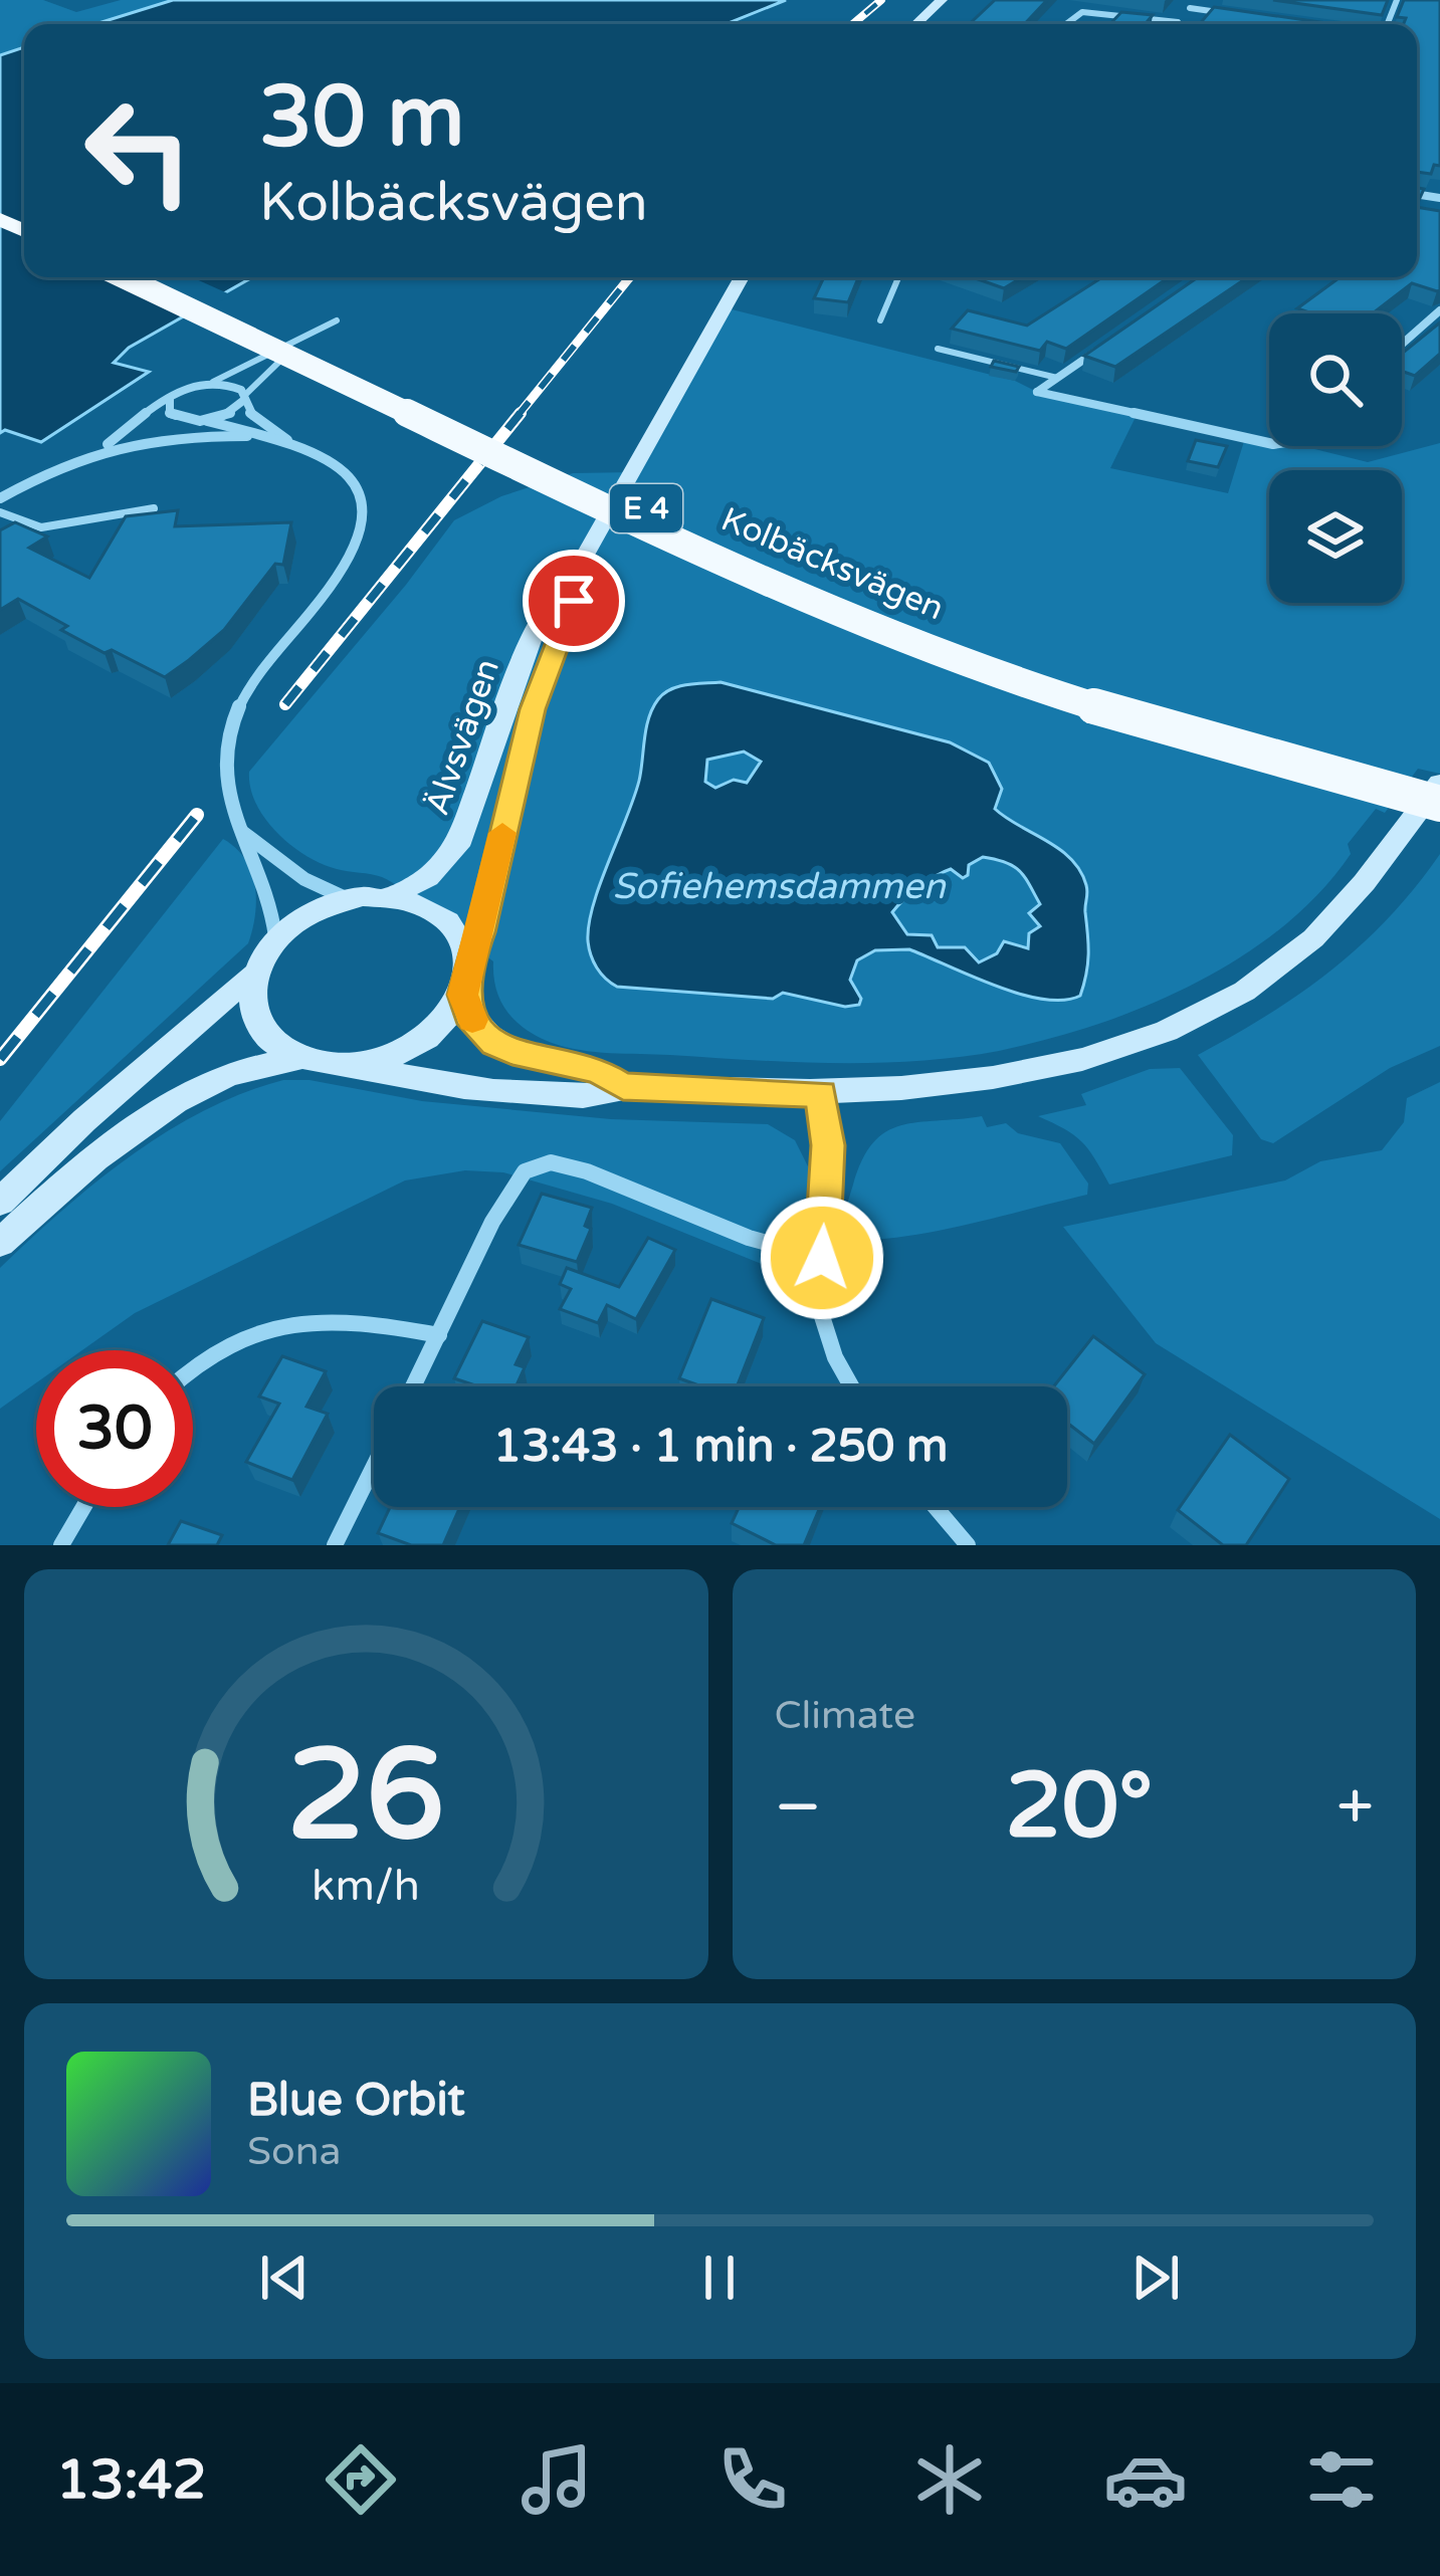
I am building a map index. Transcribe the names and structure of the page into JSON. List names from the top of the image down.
{
  "streets": {
    "highway": ["E 4", "Kolbäcksvägen"],
    "main road": ["Älvsvägen"]
  },
  "crossings": [
    ["Kolbäcksvägen", "Älvsvägen"]
  ],
  "water": ["Sofiehemsdammen"],
  "page": {
    "turn": ["30 m", "Kolbäcksvägen"],
    "limit": "30",
    "trip": "13:43 · 1 min · 250 m",
    "tile": "Climate",
    "heat": ["−", "20°", "+"],
    "song": ["Blue Orbit", "Sona"],
    "tabs": "13:42",
    "gauge": ["26", "km/h"]
  }
}
